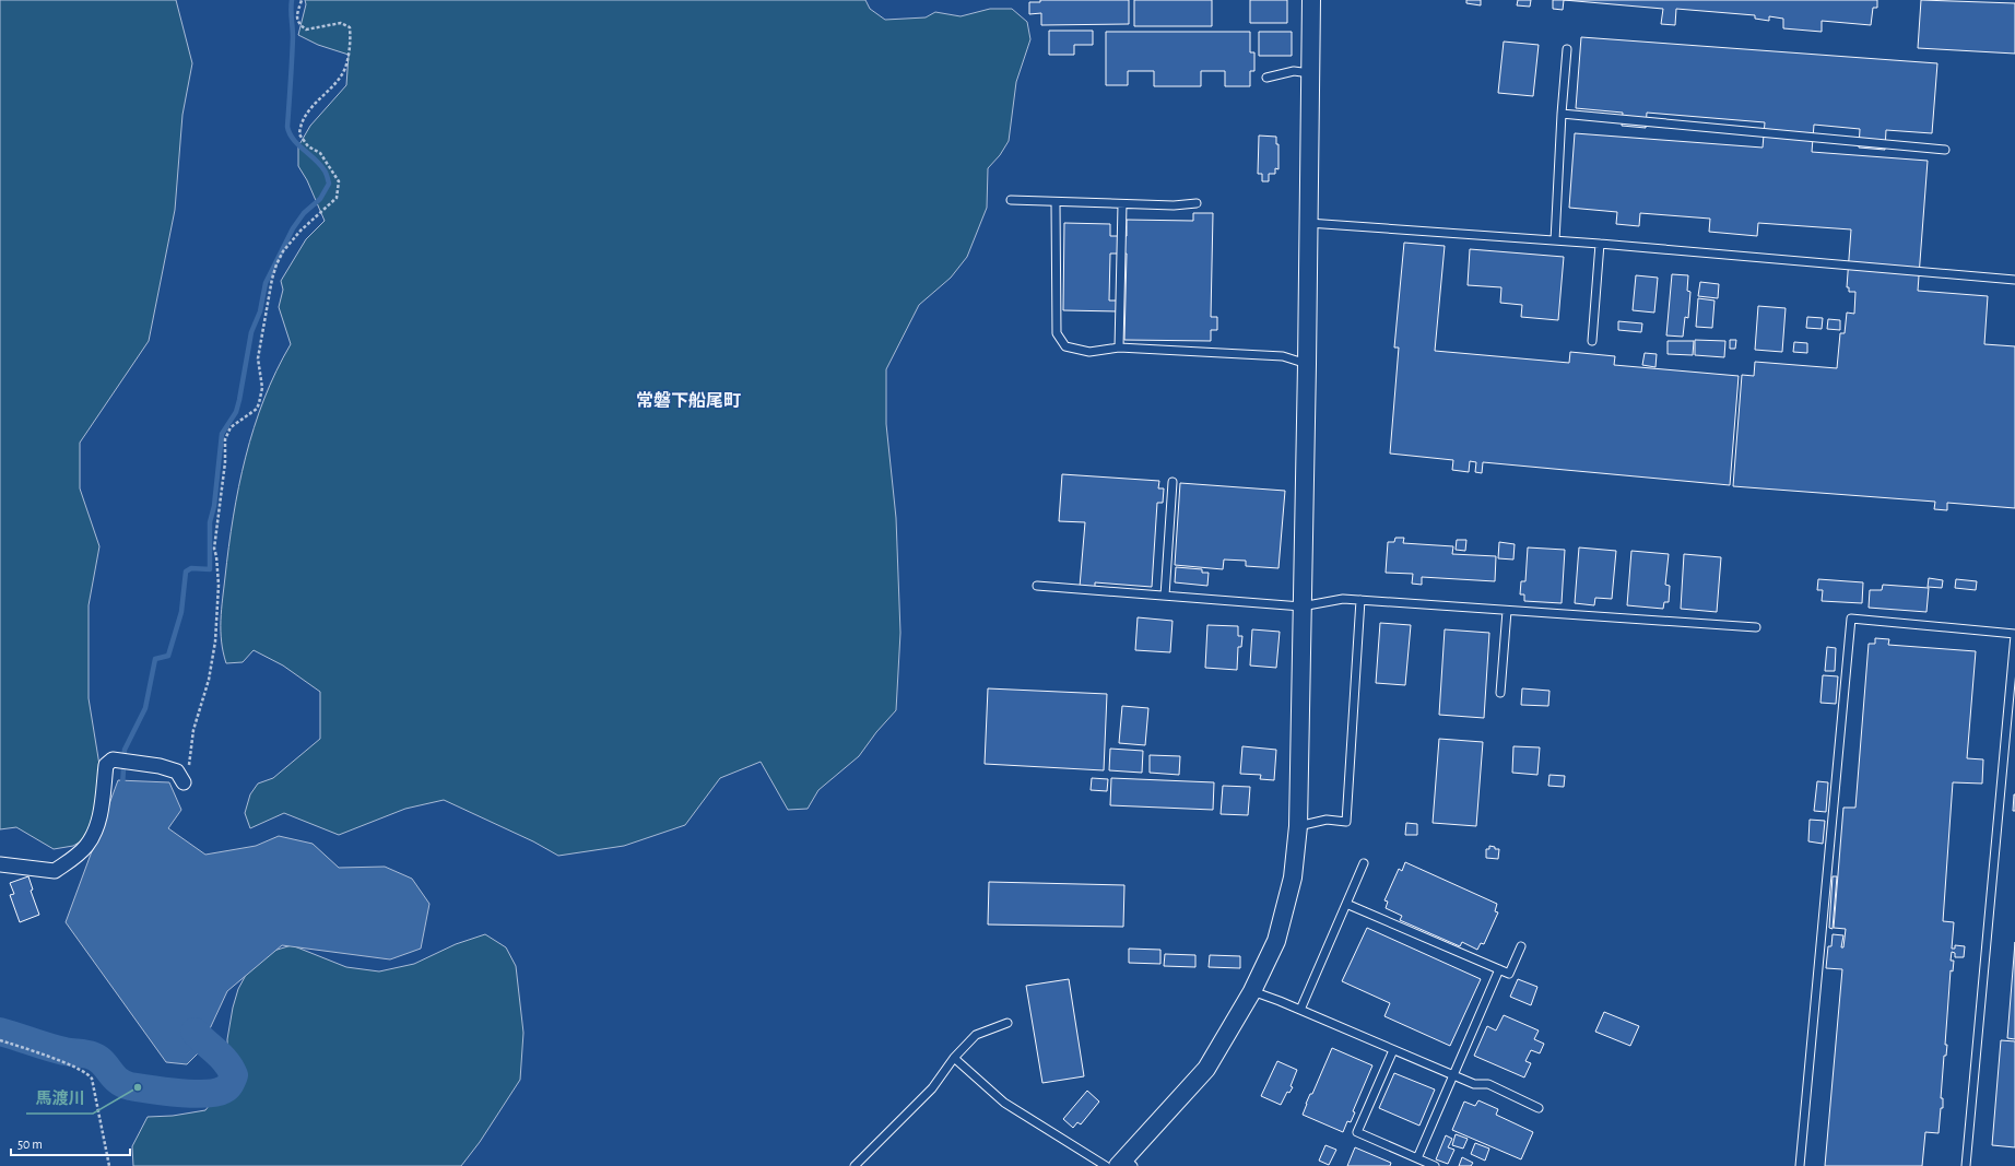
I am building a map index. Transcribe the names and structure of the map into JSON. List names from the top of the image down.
{
  "districts": ["常磐下船尾町"],
  "places": ["馬渡川"],
  "scale_bar": "50 m"
}
